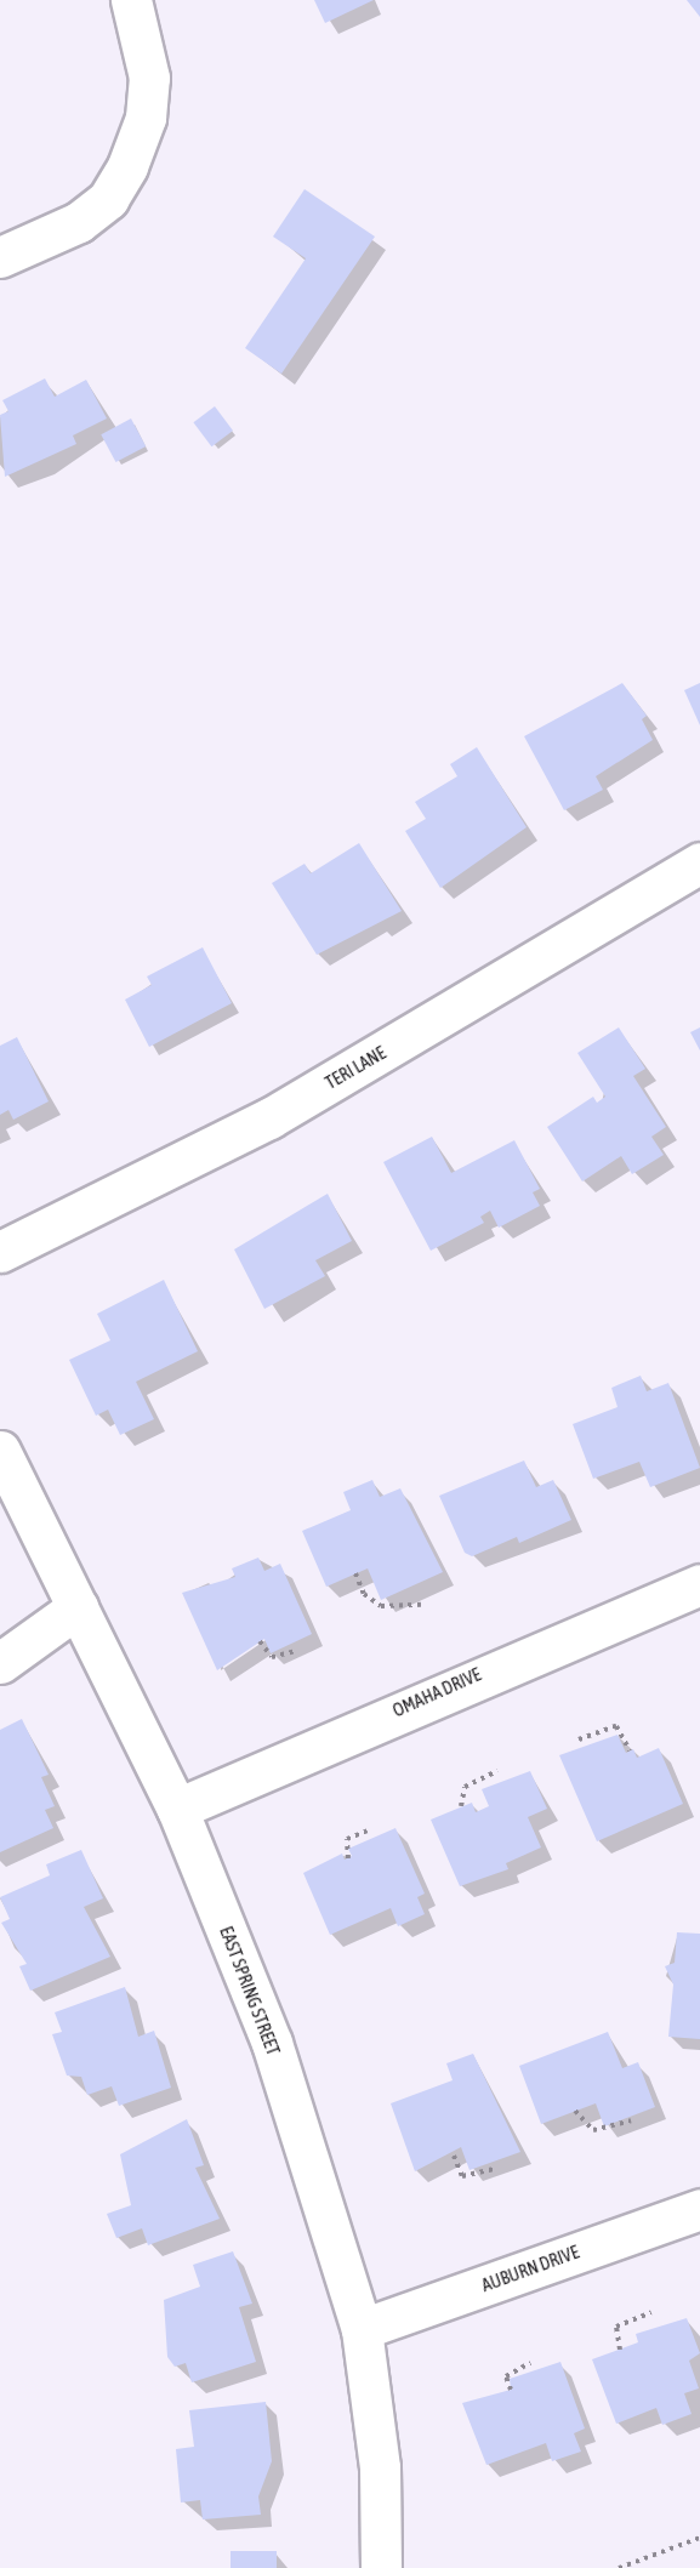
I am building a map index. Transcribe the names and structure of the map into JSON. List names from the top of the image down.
{
  "streets": {
    "street": [
      "TERI LANE",
      "OMAHA DRIVE",
      "EAST SPRING STREET",
      "AUBURN DRIVE"
    ]
  },
  "crossings": [
    ["OMAHA DRIVE", "EAST SPRING STREET"],
    ["EAST SPRING STREET", "AUBURN DRIVE"]
  ]
}
